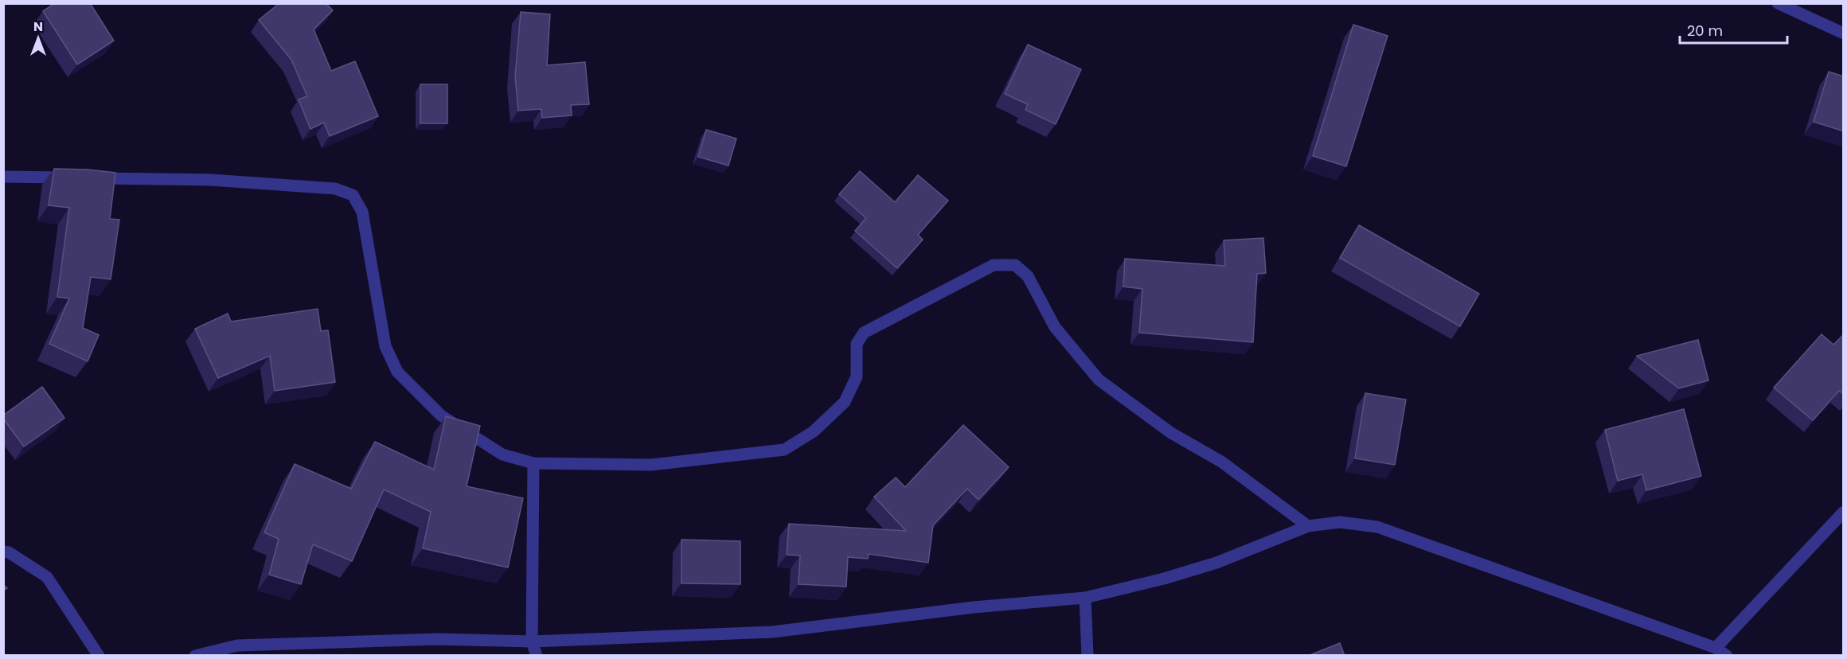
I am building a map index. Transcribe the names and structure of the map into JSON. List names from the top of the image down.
{
  "scale_bar": "20 m",
  "north": "top"
}
